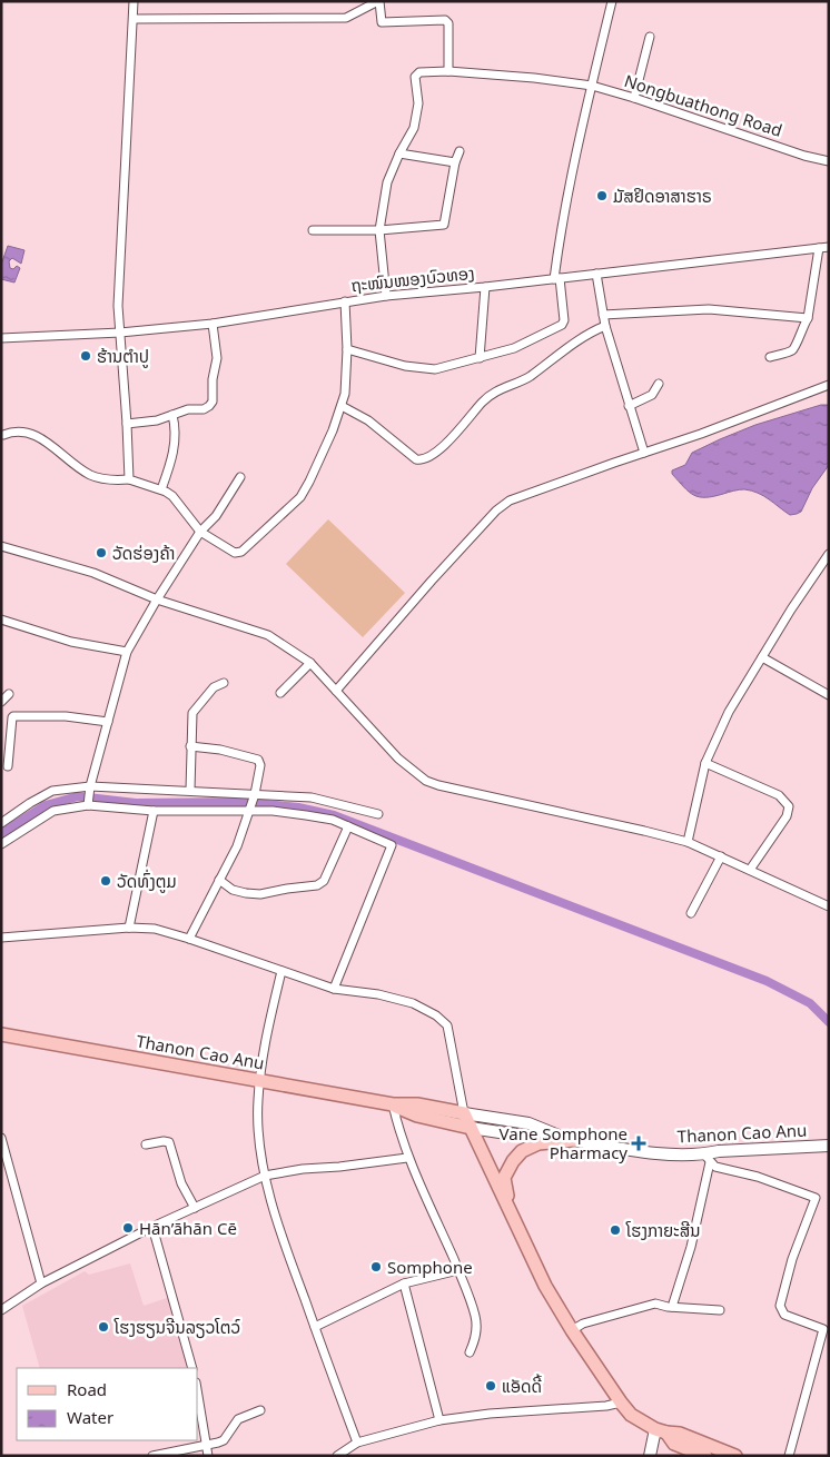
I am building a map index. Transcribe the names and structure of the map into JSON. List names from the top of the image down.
{
  "streets": {
    "main road": ["Thanon Cao Anu"],
    "street": ["Nongbuathong Road", "ຖະໜົນໜອງບົວທອງ"]
  },
  "places": {
    "other": [
      "ມັສຢິດອາສາຮາຣ",
      "ຮ້ານຕຳປູ",
      "ວັດຮ່ອງຄ້າ",
      "ວັດທົ່ງຕູມ",
      "Hān’āhān Cē",
      "ໂຮງກາຍະສີນ",
      "Somphone",
      "ໂຮງຮຽນຈີນລຽວໂຕວ໌",
      "ແອັດດີ້"
    ],
    "health": ["Vane Somphone Pharmacy"]
  },
  "legend": ["Road", "Water"]
}
